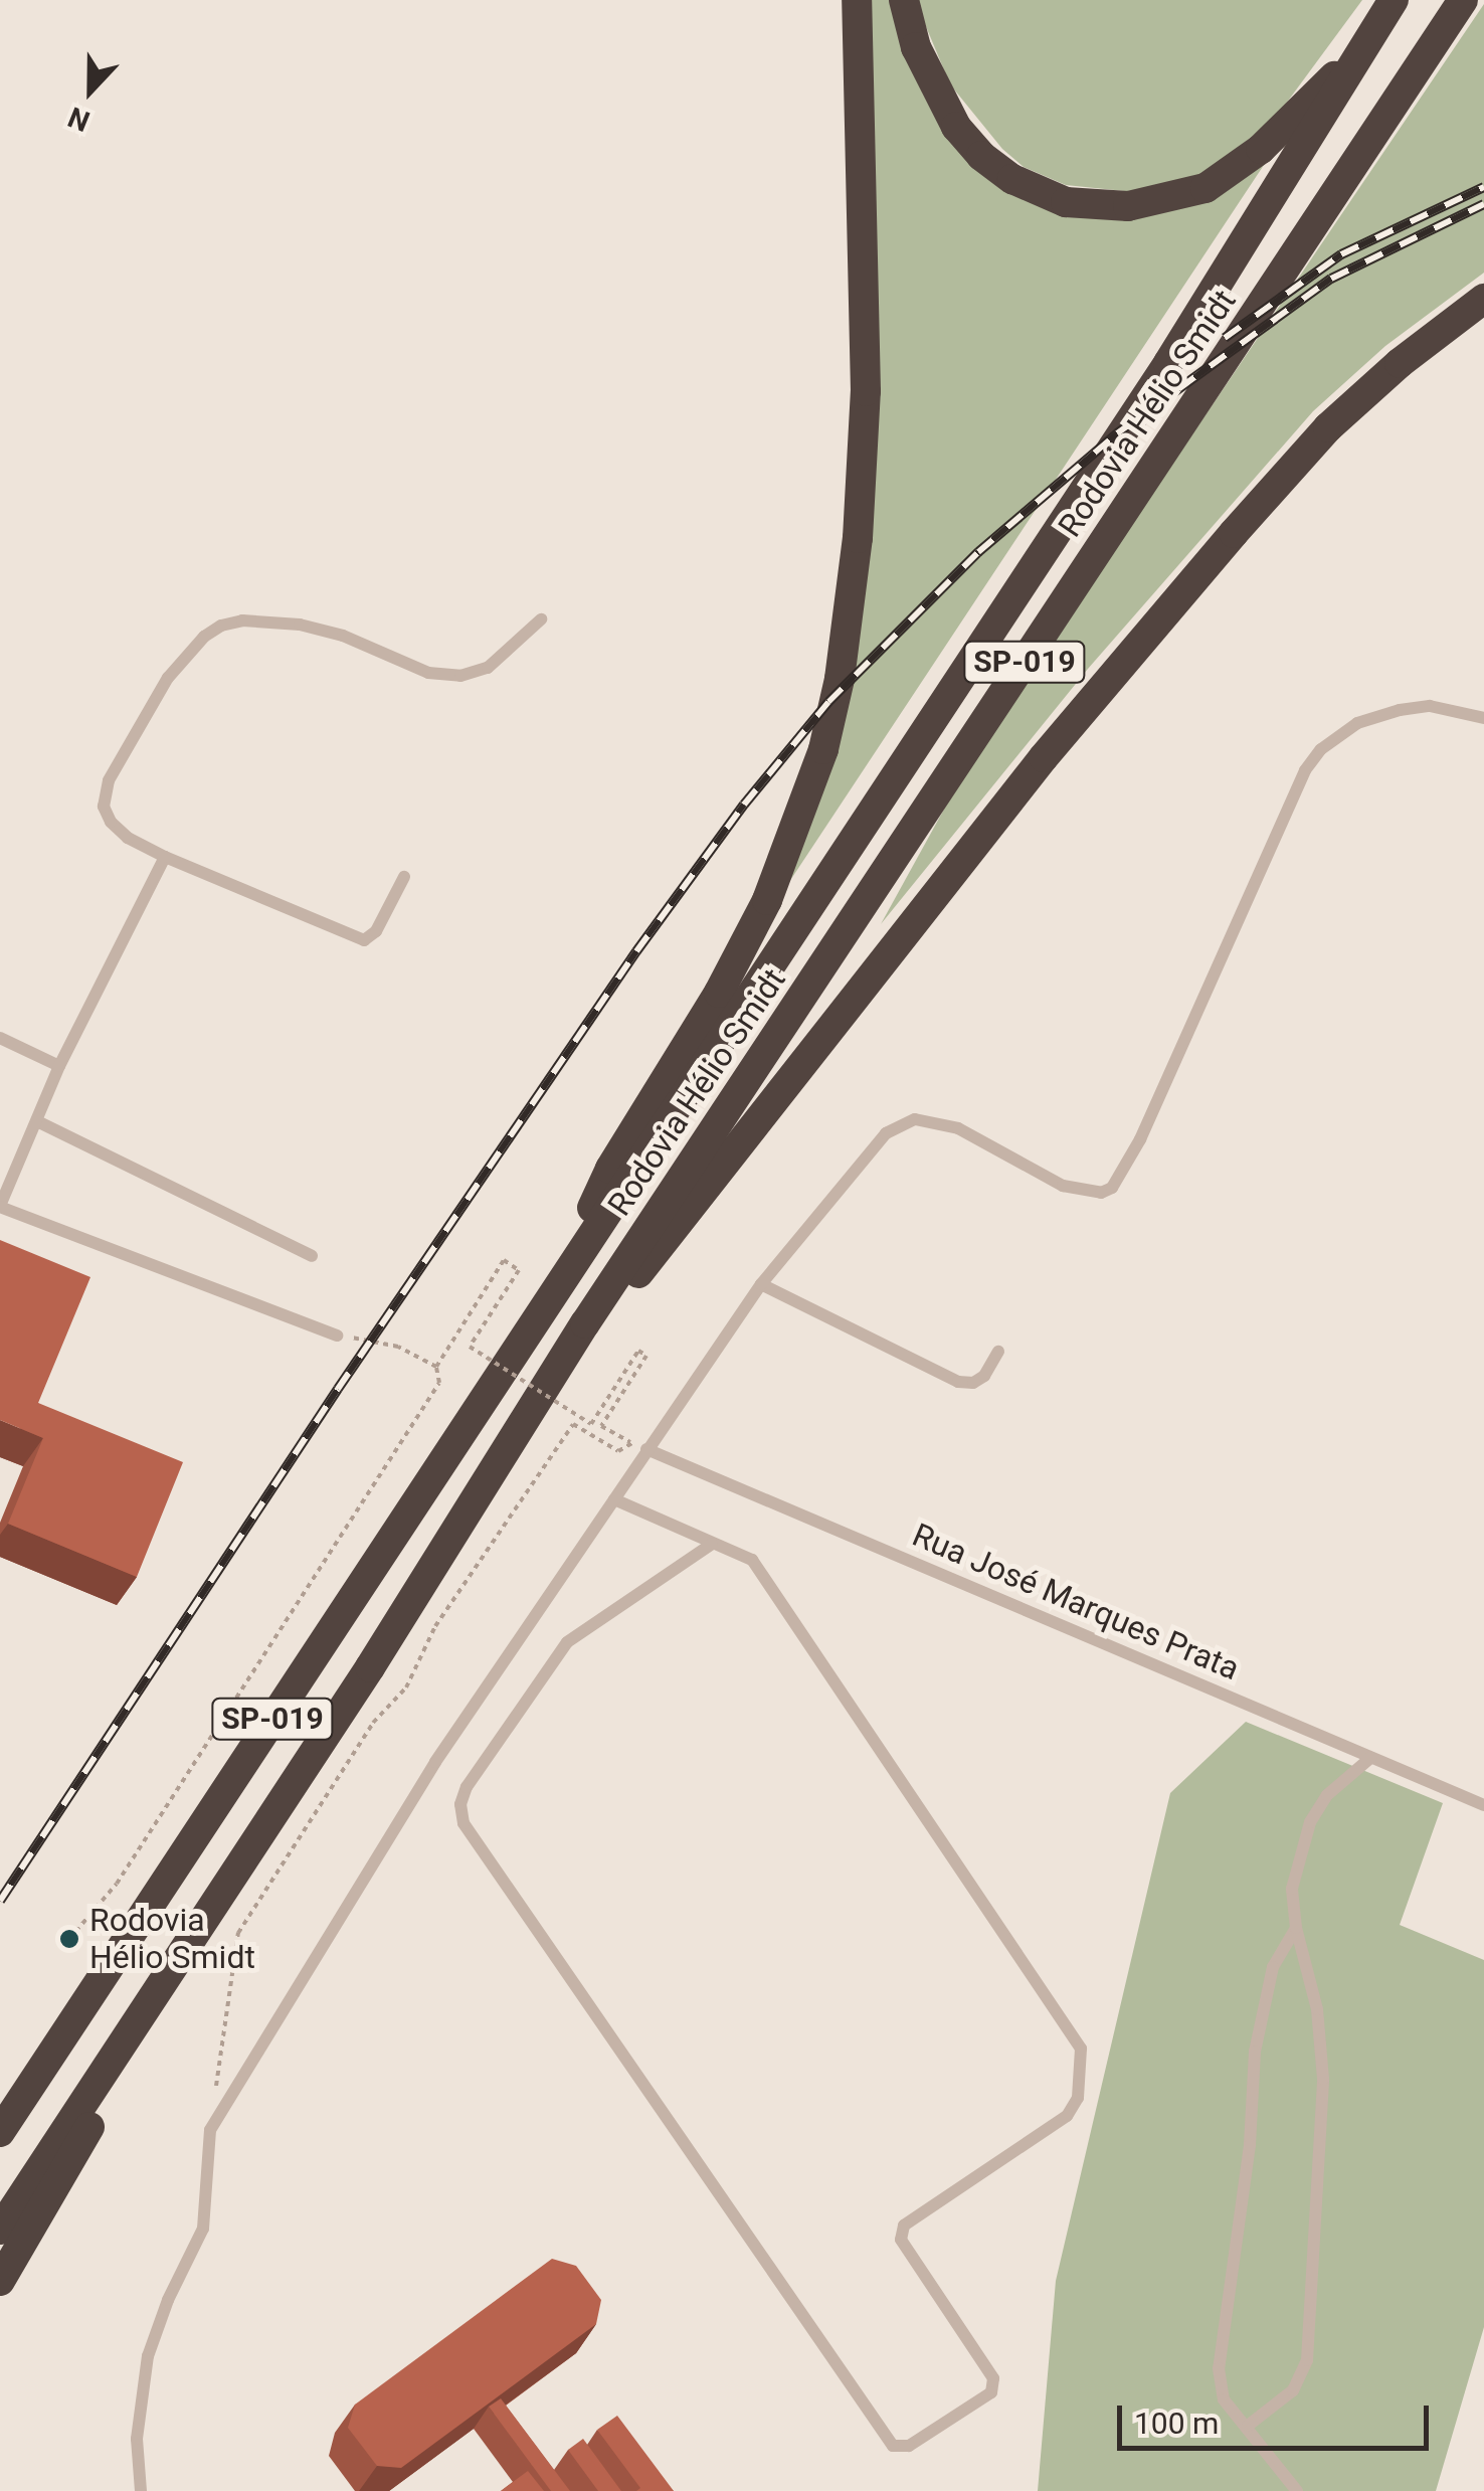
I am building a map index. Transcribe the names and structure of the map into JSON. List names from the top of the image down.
{
  "streets": {
    "highway": ["Rodovia Hélio Smidt", "SP-019"],
    "lane": ["Rua José Marques Prata"]
  },
  "places": ["Rodovia Hélio Smidt"],
  "scale_bar": "100 m",
  "north": "bottom"
}
